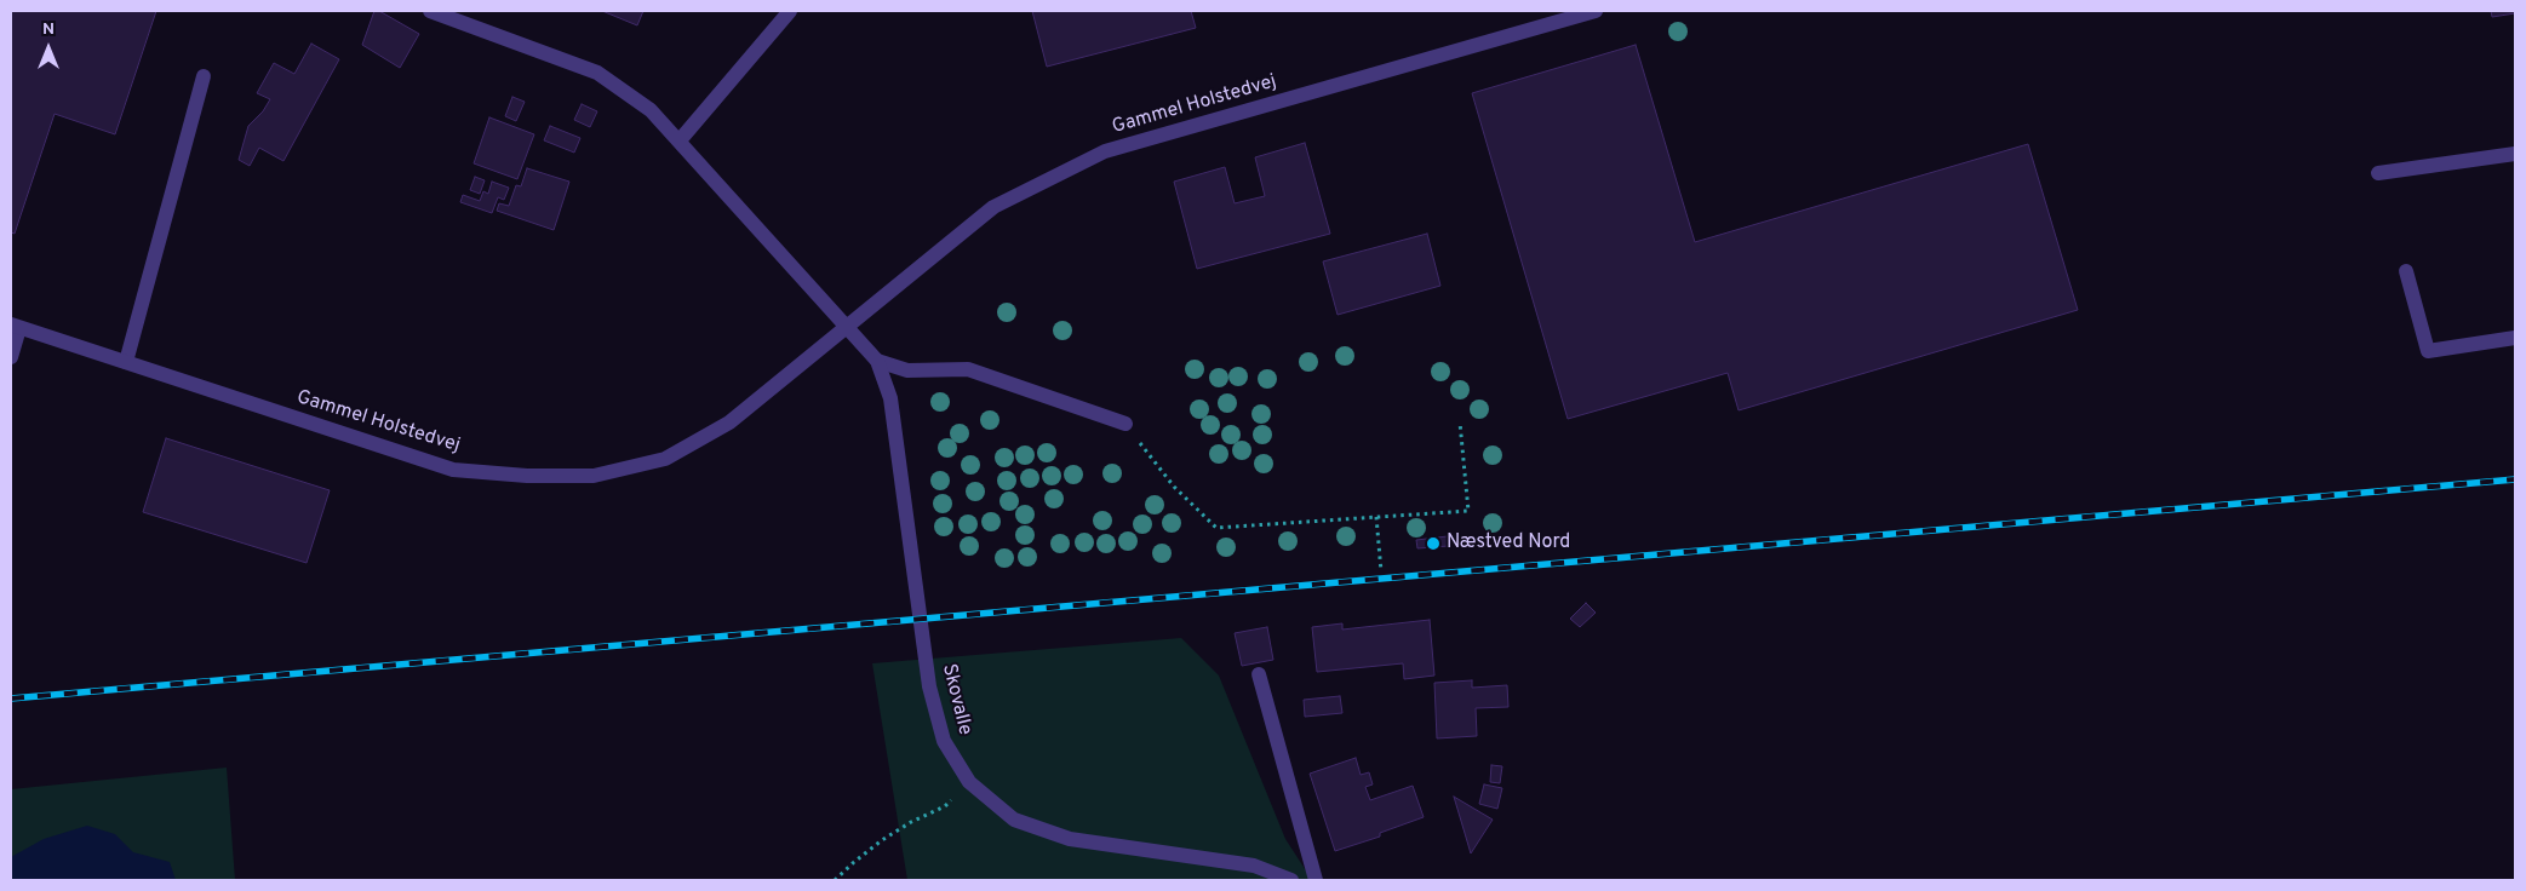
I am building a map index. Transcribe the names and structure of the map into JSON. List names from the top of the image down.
{
  "streets": {
    "street": ["Gammel Holstedvej", "Skovalle"]
  },
  "crossings": [
    ["Gammel Holstedvej", "Skovalle"]
  ],
  "places": ["Næstved Nord"],
  "north": "top"
}
